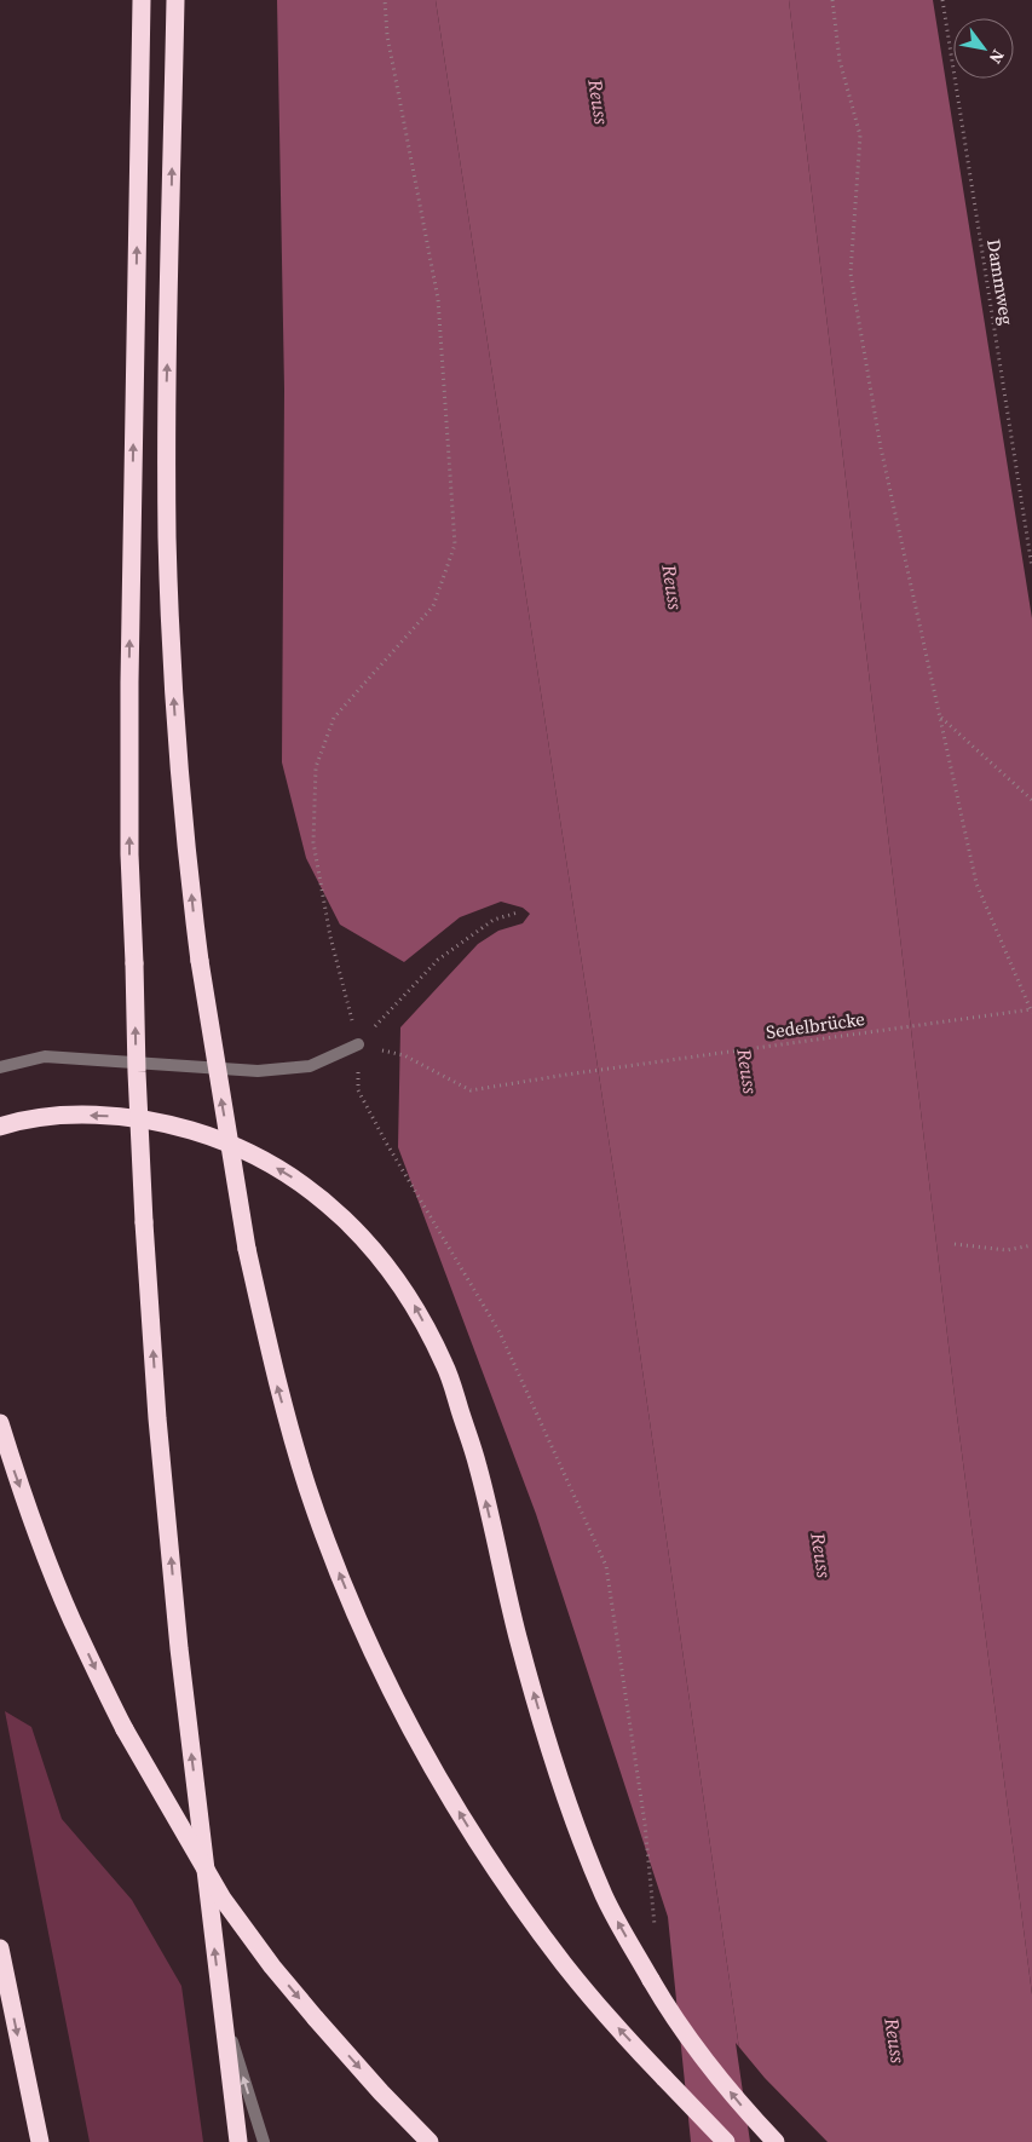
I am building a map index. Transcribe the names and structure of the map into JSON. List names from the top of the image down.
{
  "streets": {
    "path": ["Dammweg", "Sedelbrücke"]
  },
  "water": ["Reuss"],
  "north": "bottom right"
}
